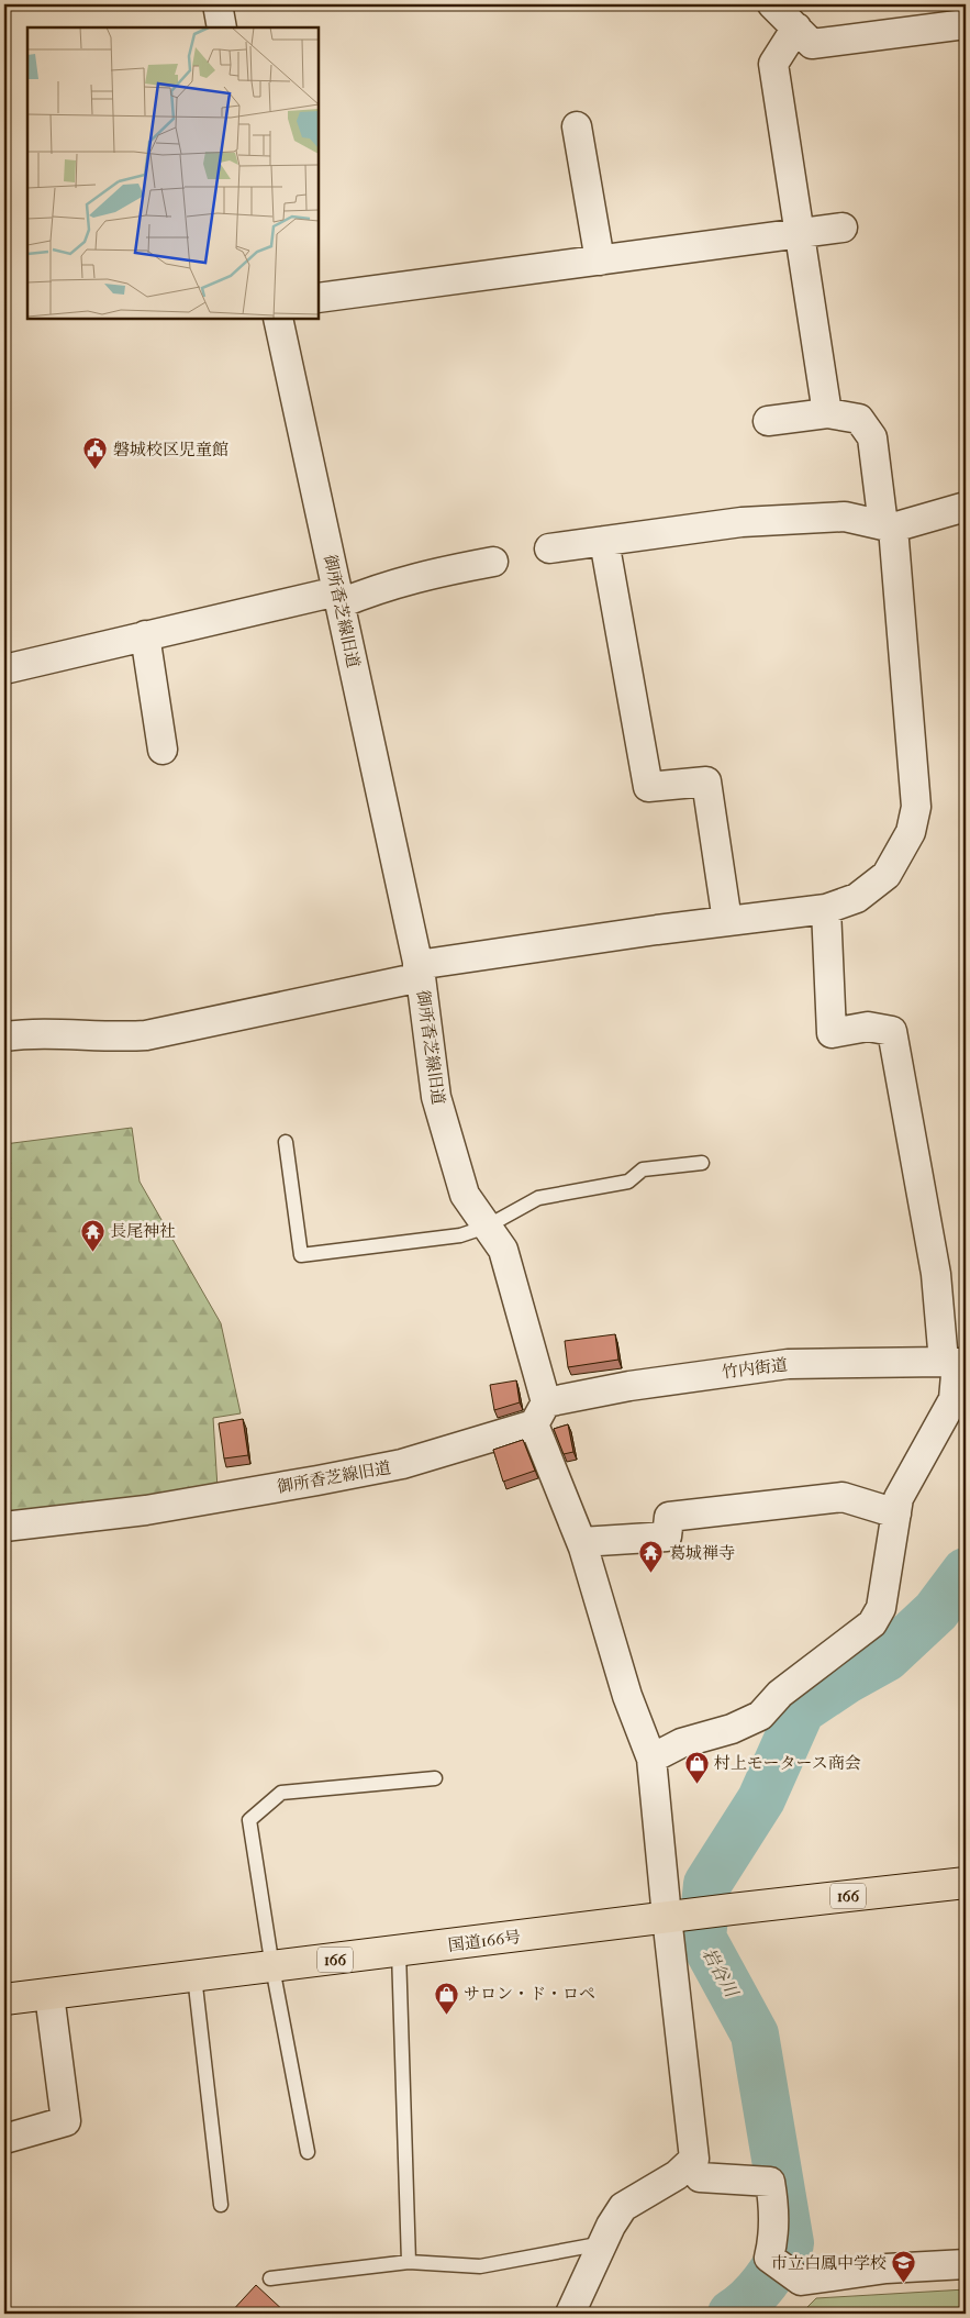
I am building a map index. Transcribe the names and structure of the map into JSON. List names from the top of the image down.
{
  "streets": {
    "highway": ["166", "国道166号"],
    "street": ["御所香芝線旧道", "竹内街道"]
  },
  "crossings": [
    ["御所香芝線旧道", "竹内街道"]
  ],
  "water": ["岩谷川"],
  "places": {
    "public building": ["磐城校区児童館"],
    "temple": ["長尾神社", "葛城禅寺"],
    "shop": ["村上モータース商会", "サロン・ド・ロペ"],
    "school or university": ["市立白鳳中学校"]
  }
}
